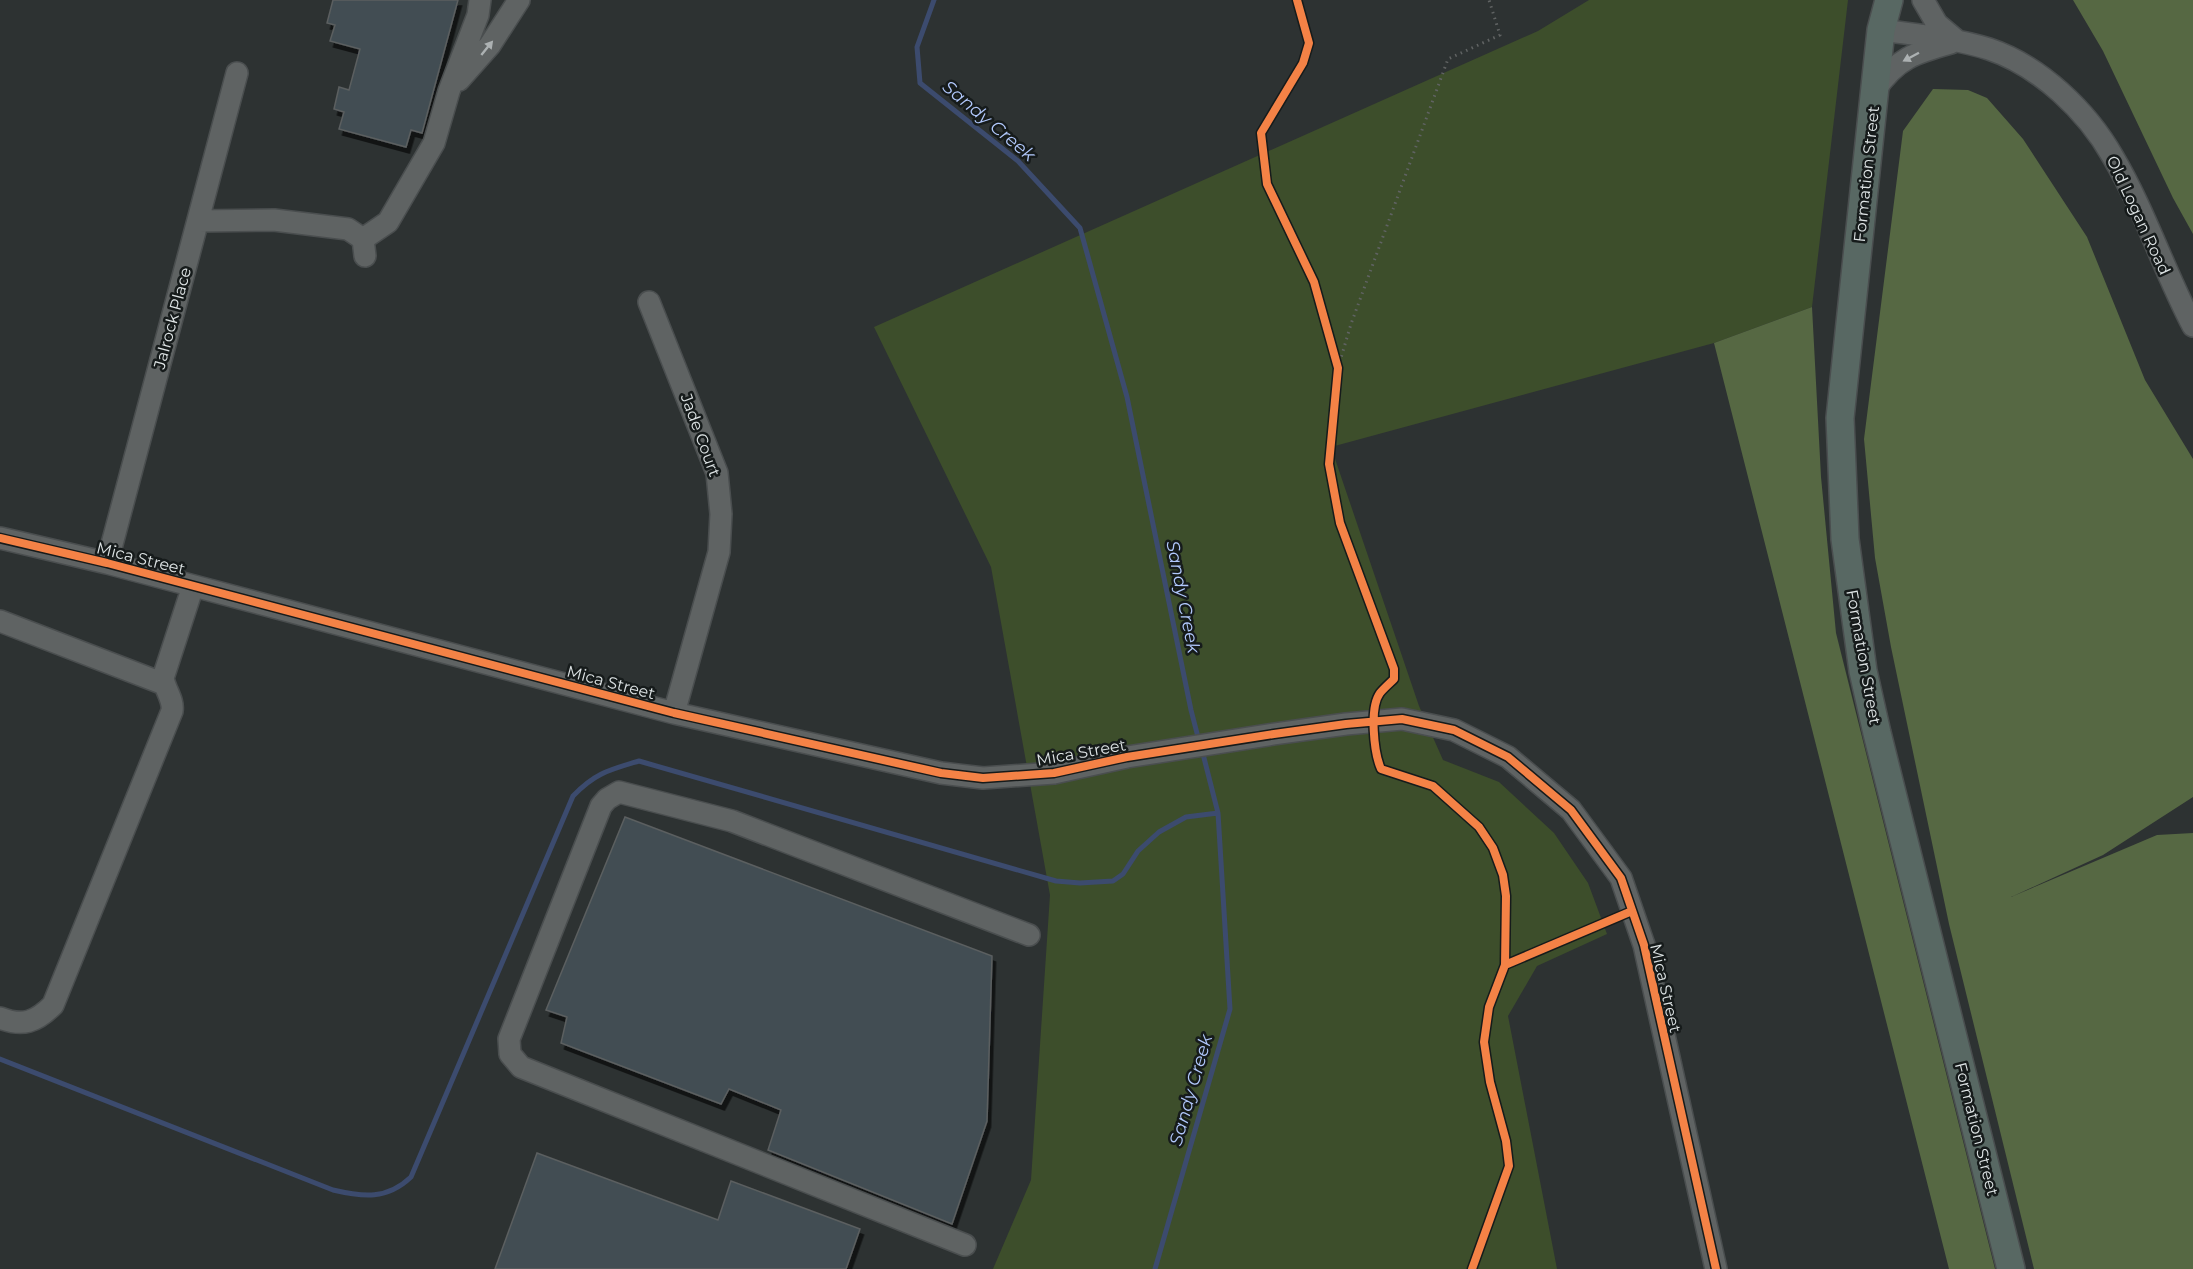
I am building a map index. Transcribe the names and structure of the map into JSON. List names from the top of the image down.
{
  "streets": {
    "main road": ["Formation Street"],
    "street": [
      "Old Logan Road",
      "Jalrock Place",
      "Jade Court",
      "Mica Street"
    ]
  },
  "crossings": [
    ["Formation Street", "Old Logan Road"],
    ["Jalrock Place", "Mica Street"],
    ["Jade Court", "Mica Street"]
  ],
  "water": ["Sandy Creek"]
}
